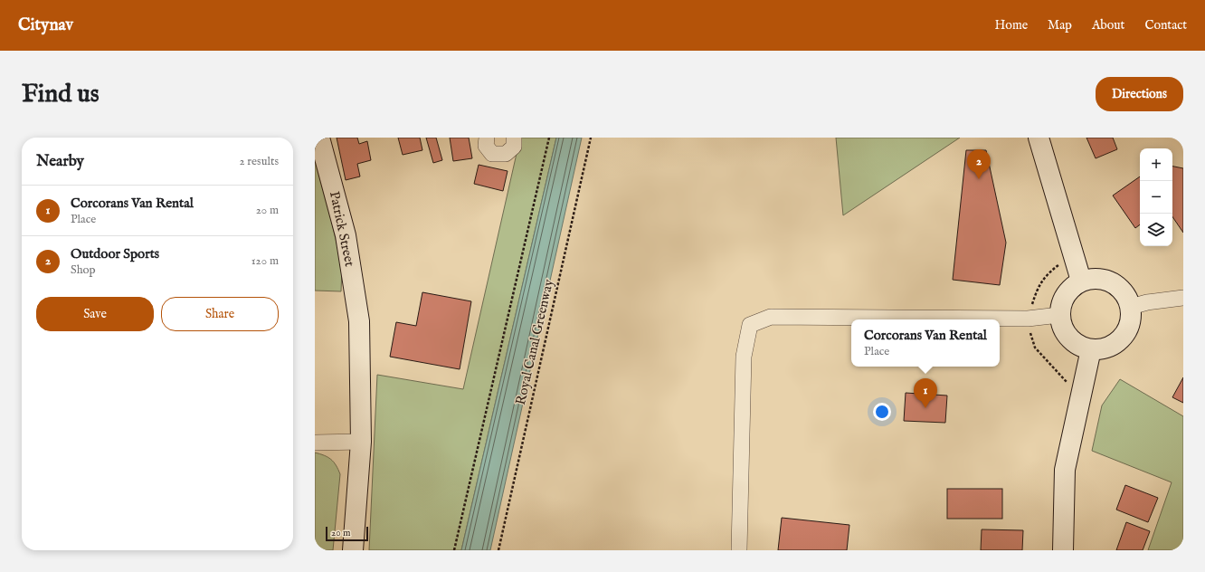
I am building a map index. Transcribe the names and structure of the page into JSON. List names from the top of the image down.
{
  "streets": {
    "street": ["Patrick Street"],
    "path": ["Royal Canal Greenway"]
  },
  "scale_bar": "20 m",
  "page": {
    "header": "Citynav",
    "nav": [
      "Home",
      "Map",
      "About",
      "Contact"
    ],
    "buttons": [
      "Directions",
      ["Save", "Share"]
    ],
    "title": "Find us",
    "heading": ["Nearby", "2 results"],
    "map_buttons": ["+", "−"],
    "pins": ["2", "1"],
    "list": [
      {
        "mark": "1",
        "name": "Corcorans Van Rental",
        "note": "Place",
        "value": "20 m"
      },
      {
        "mark": "2",
        "name": "Outdoor Sports",
        "note": "Shop",
        "value": "120 m"
      }
    ],
    "popup": ["Corcorans Van Rental", "Place"],
    "scale": "20 m"
  }
}
